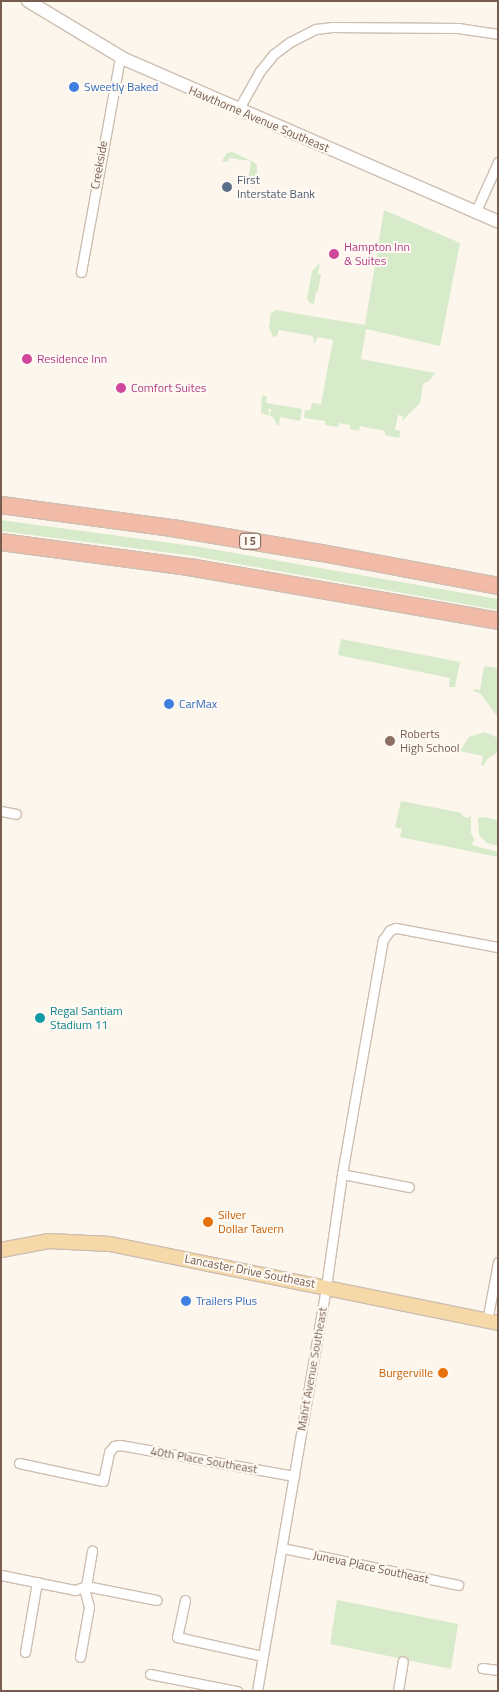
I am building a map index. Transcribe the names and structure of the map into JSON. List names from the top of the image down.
{
  "streets": {
    "highway": ["I 5"],
    "main road": ["Hawthorne Avenue Southeast", "Lancaster Drive Southeast"],
    "street": [
      "Creekside",
      "Mahrt Avenue Southeast",
      "40th Place Southeast",
      "Juneva Place Southeast"
    ]
  },
  "crossings": [
    ["Hawthorne Avenue Southeast", "Creekside"],
    ["Lancaster Drive Southeast", "Mahrt Avenue Southeast"],
    ["Mahrt Avenue Southeast", "40th Place Southeast"],
    ["Mahrt Avenue Southeast", "Juneva Place Southeast"]
  ],
  "places": [
    "Sweetly Baked",
    "First Interstate Bank",
    "Hampton Inn & Suites",
    "Residence Inn",
    "Comfort Suites",
    "CarMax",
    "Roberts High School",
    "Regal Santiam Stadium 11",
    "Silver Dollar Tavern",
    "Trailers Plus",
    "Burgerville"
  ]
}
